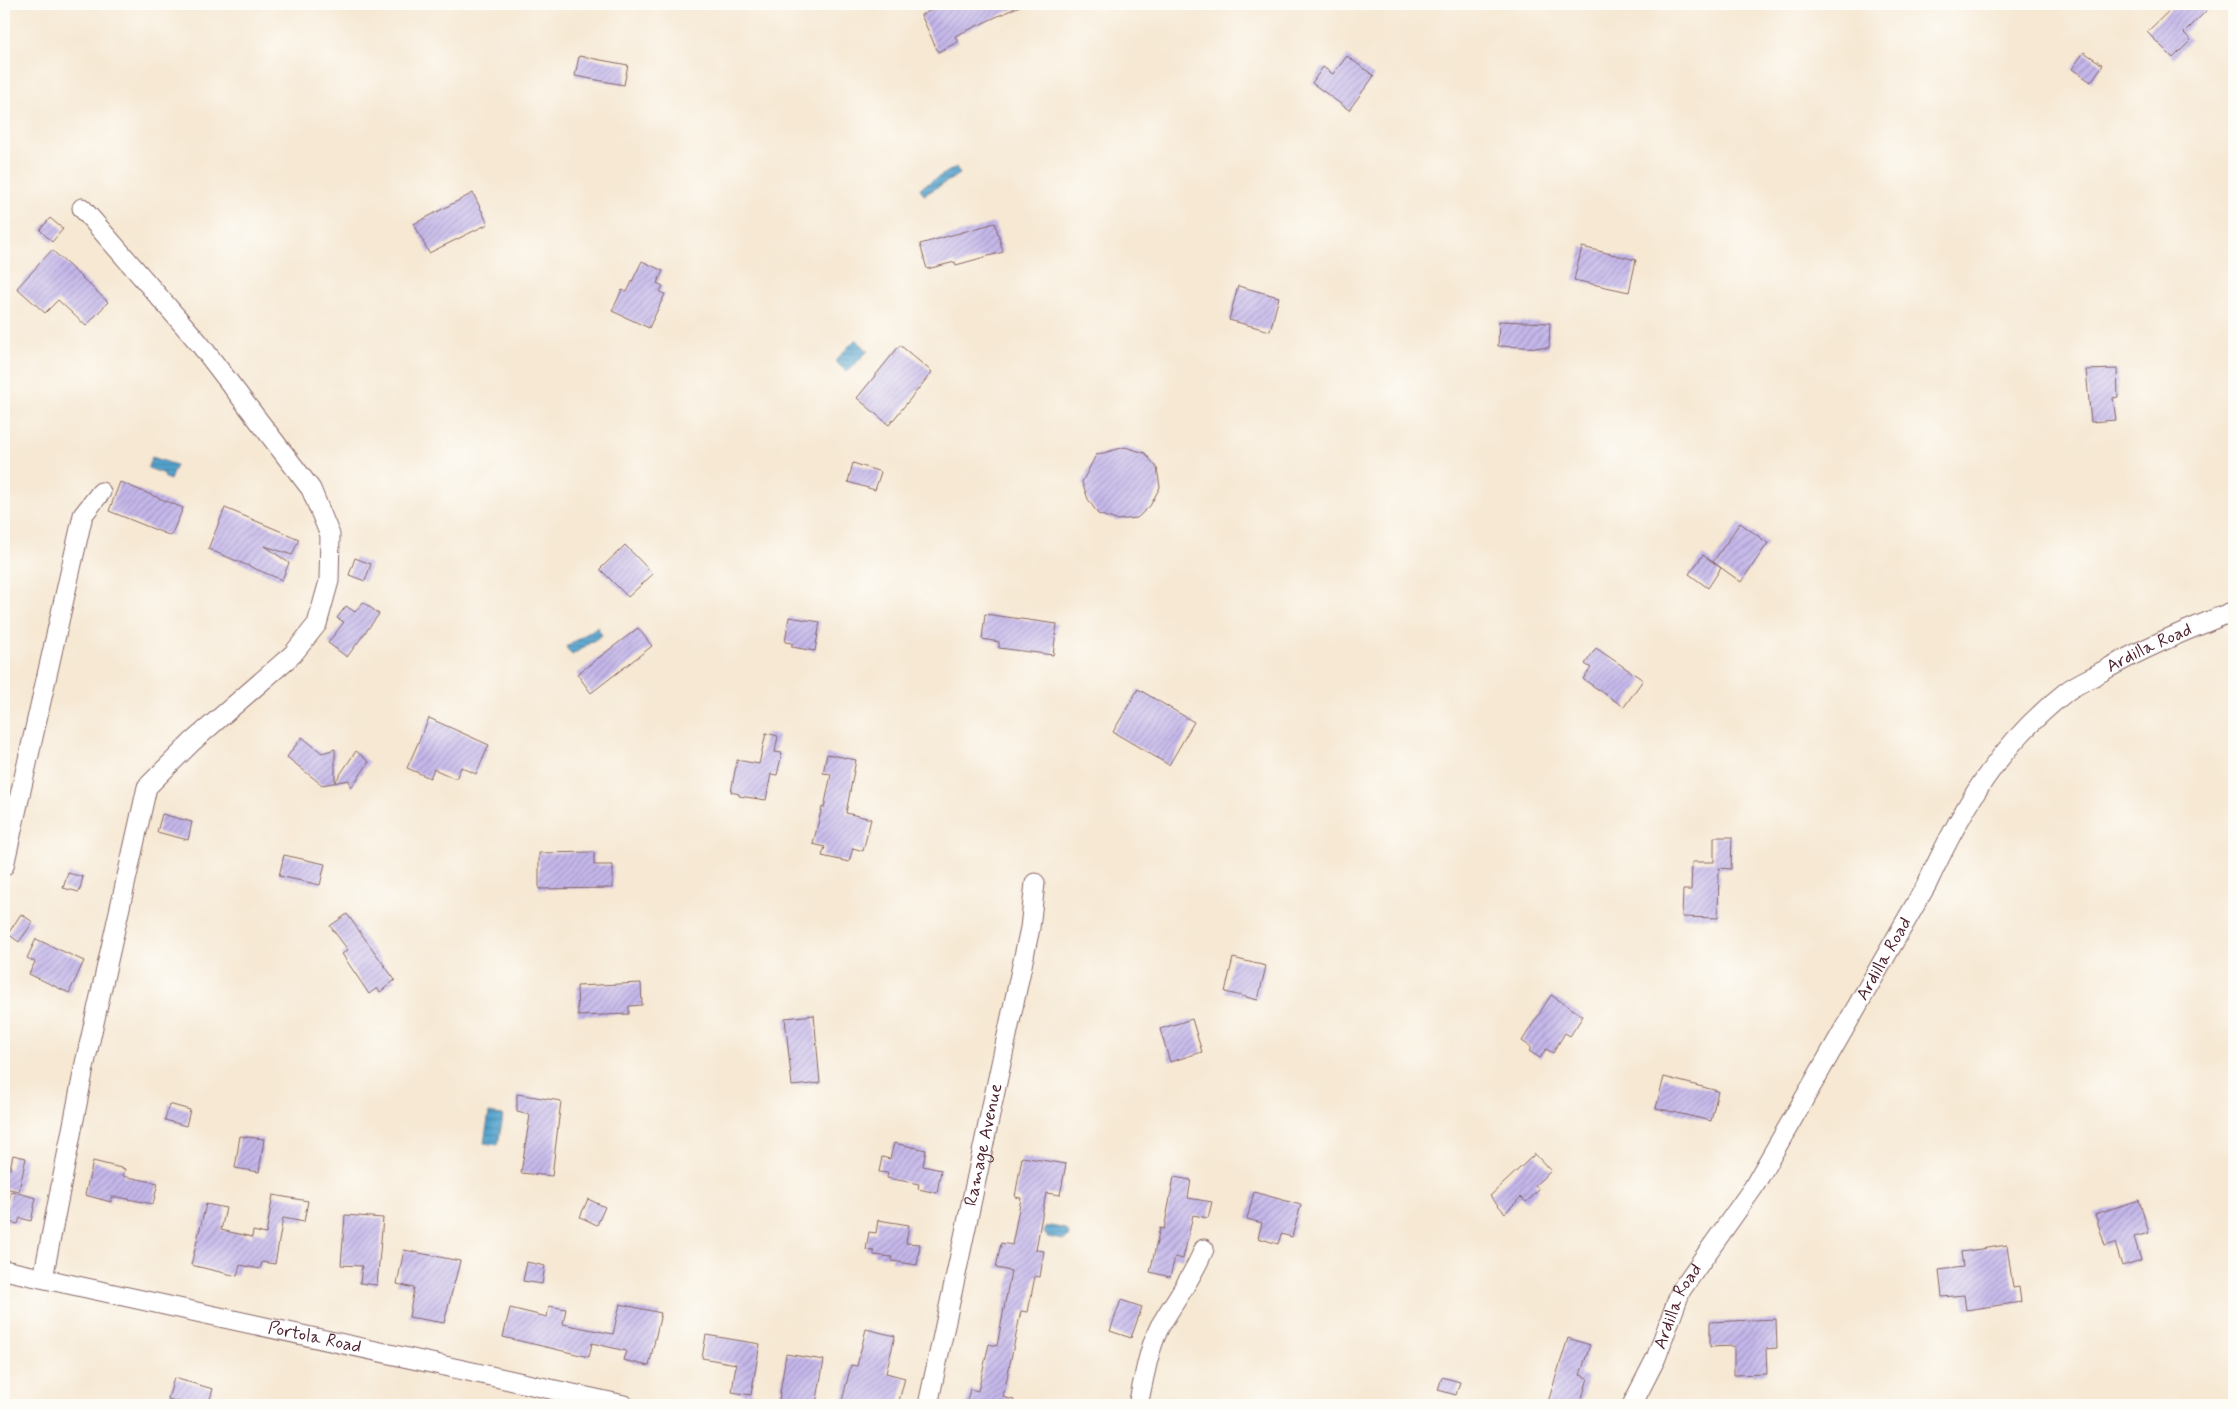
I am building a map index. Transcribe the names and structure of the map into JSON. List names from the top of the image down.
{
  "streets": {
    "street": ["Ardilla Road", "Ramage Avenue", "Portola Road"]
  }
}
